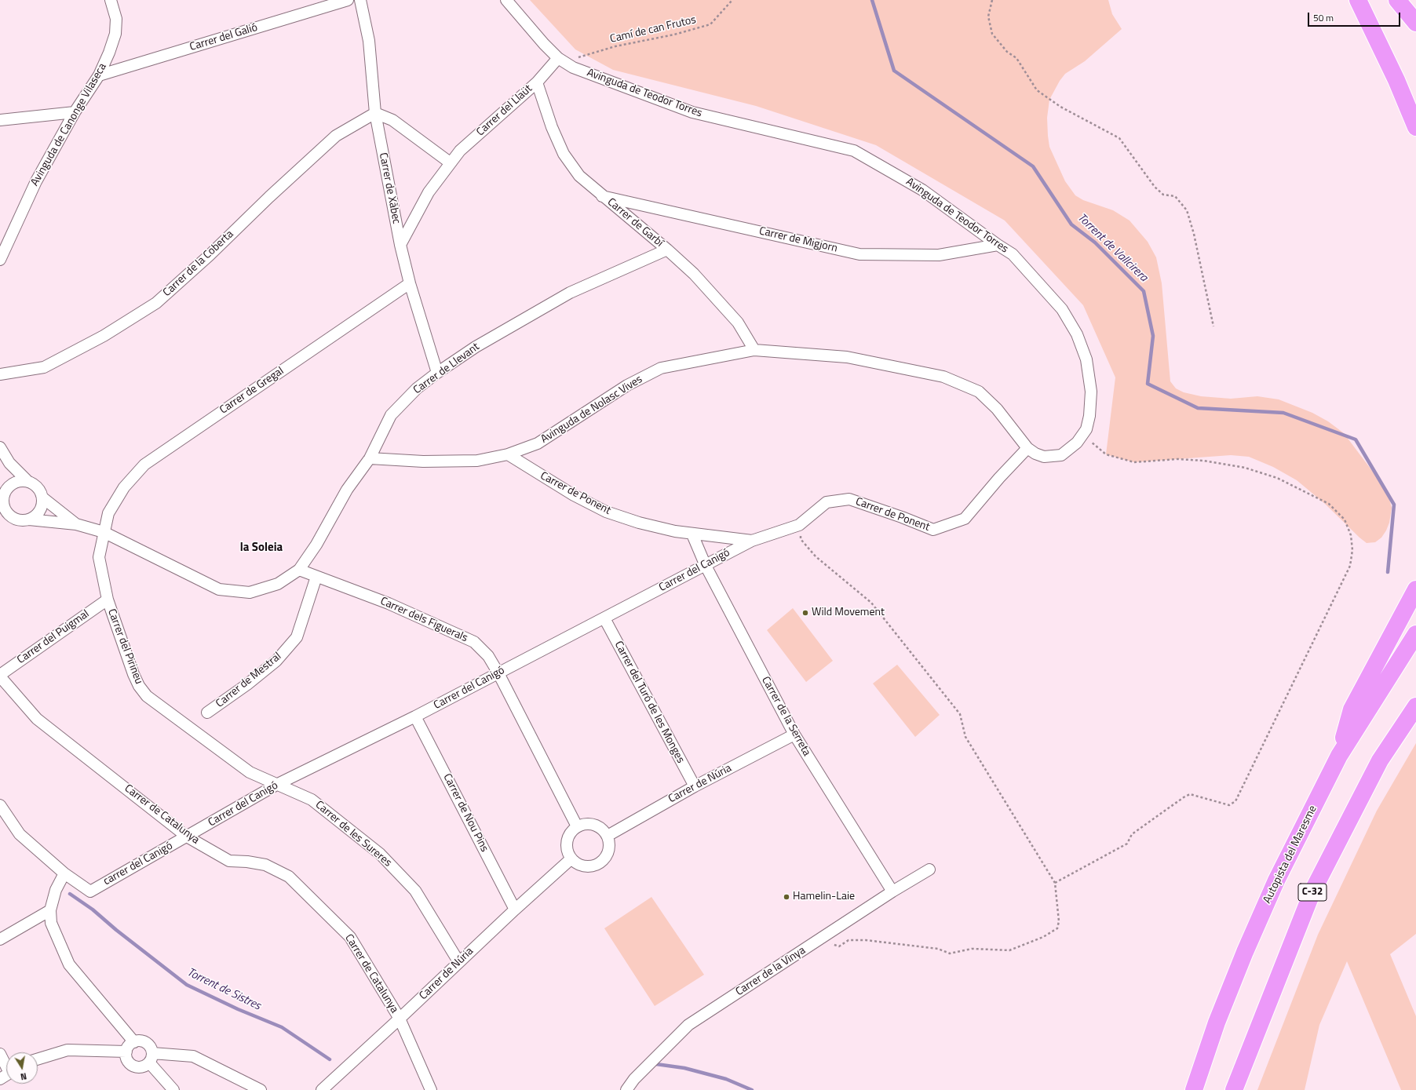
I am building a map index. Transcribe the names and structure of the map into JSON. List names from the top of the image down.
{
  "streets": {
    "highway": ["Autopista del Maresme", "C-32"],
    "street": [
      "Carrer del Galió",
      "Avinguda de Teodor Torres",
      "Carrer del Llaüt",
      "Avinguda de Canonge Vilaseca",
      "Carrer de Xàbec",
      "Carrer de Garbí",
      "Carrer de Migjorn",
      "Carrer de la Coberta",
      "Carrer de Llevant",
      "Carrer de Gregal",
      "Avinguda de Nolasc Vives",
      "Carrer de Ponent",
      "Carrer del Canigó",
      "Carrer dels Figuerals",
      "Carrer del Puigmal",
      "Carrer del Pirineu",
      "Carrer de Mestral",
      "Carrer del Turó de les Monges",
      "Carrer de la Serreta",
      "Carrer de Núria",
      "Carrer de Nou Pins",
      "Carrer de Catalunya",
      "Carrer de les Sureres",
      "carrer del Canigó",
      "Carrer de la Vinya"
    ],
    "path": ["Camí de can Frutos"]
  },
  "crossings": [
    ["Camí de can Frutos", "Avinguda de Teodor Torres"],
    ["Carrer del Galió", "Avinguda de Canonge Vilaseca"],
    ["Avinguda de Teodor Torres", "Carrer del Llaüt"],
    ["Avinguda de Teodor Torres", "Carrer de Migjorn"],
    ["Avinguda de Teodor Torres", "Avinguda de Nolasc Vives"],
    ["Avinguda de Teodor Torres", "Carrer de Ponent"],
    ["Carrer del Llaüt", "Carrer de Xàbec"],
    ["Carrer del Llaüt", "Carrer de Garbí"],
    ["Carrer de Xàbec", "Carrer de la Coberta"],
    ["Carrer de Xàbec", "Carrer de Llevant"],
    ["Carrer de Xàbec", "Carrer de Gregal"],
    ["Carrer de Garbí", "Carrer de Migjorn"],
    ["Carrer de Garbí", "Carrer de Llevant"],
    ["Carrer de Garbí", "Avinguda de Nolasc Vives"],
    ["Carrer de Llevant", "Carrer de Gregal"],
    ["Carrer de Llevant", "Avinguda de Nolasc Vives"],
    ["Carrer de Llevant", "Carrer dels Figuerals"],
    ["Carrer de Llevant", "Carrer del Pirineu"],
    ["Carrer de Gregal", "Carrer del Pirineu"],
    ["Avinguda de Nolasc Vives", "Carrer de Ponent"],
    ["Carrer de Ponent", "Carrer del Canigó"],
    ["Carrer de Ponent", "Carrer de la Serreta"],
    ["Carrer del Canigó", "Carrer dels Figuerals"],
    ["Carrer del Canigó", "Carrer del Pirineu"],
    ["Carrer del Canigó", "Carrer del Turó de les Monges"],
    ["Carrer del Canigó", "Carrer de la Serreta"],
    ["Carrer del Canigó", "Carrer de Nou Pins"],
    ["Carrer del Canigó", "Carrer de Catalunya"],
    ["Carrer del Canigó", "Carrer de les Sureres"],
    ["Carrer del Canigó", "carrer del Canigó"],
    ["Carrer dels Figuerals", "Carrer de Mestral"],
    ["Carrer dels Figuerals", "Carrer de Núria"],
    ["Carrer del Puigmal", "Carrer del Pirineu"],
    ["Carrer del Puigmal", "Carrer de Catalunya"],
    ["Carrer del Pirineu", "Carrer de les Sureres"],
    ["Carrer del Turó de les Monges", "Carrer de Núria"],
    ["Carrer de la Serreta", "Carrer de Núria"],
    ["Carrer de la Serreta", "Carrer de la Vinya"],
    ["Carrer de Núria", "Carrer de Nou Pins"],
    ["Carrer de Núria", "Carrer de Catalunya"],
    ["Carrer de Núria", "Carrer de les Sureres"],
    ["Carrer de Catalunya", "carrer del Canigó"]
  ],
  "districts": ["la Soleia"],
  "water": ["Torrent de Vallcirera", "Torrent de Sistres"],
  "places": ["Wild Movement", "Hamelin-Laie"],
  "scale_bar": "50 m",
  "north": "bottom"
}
